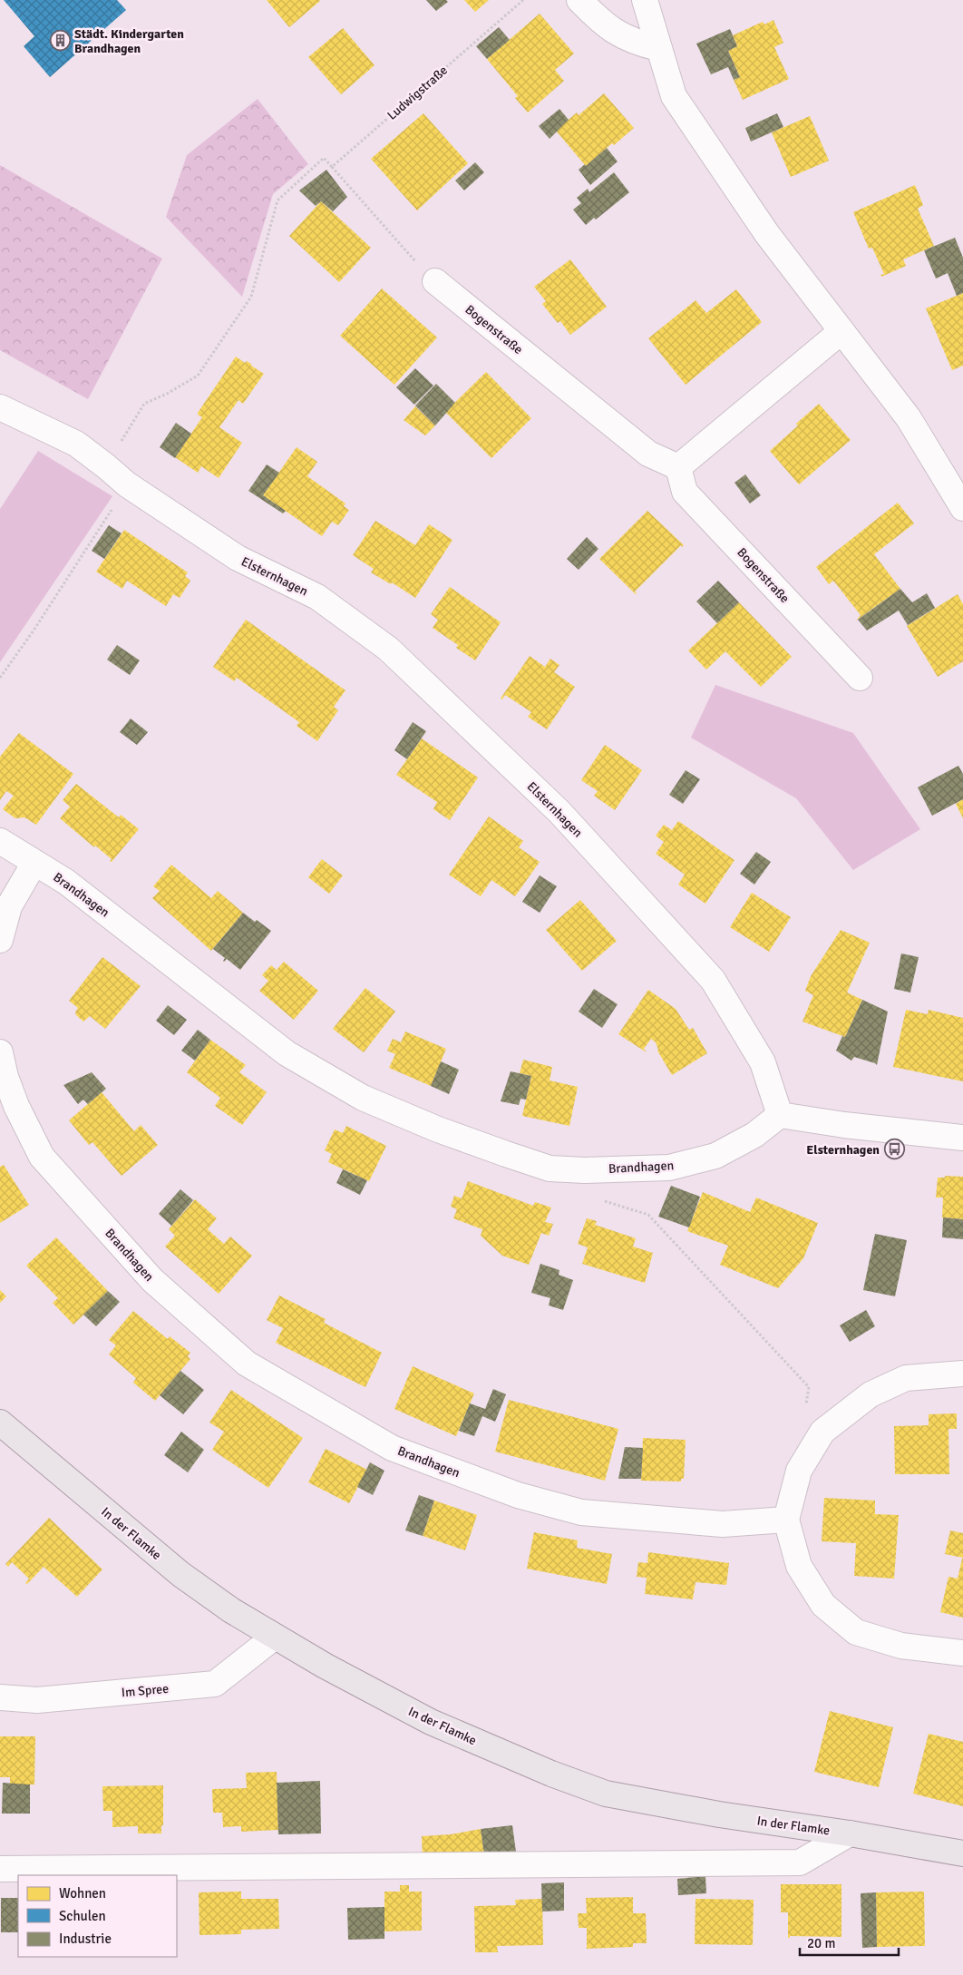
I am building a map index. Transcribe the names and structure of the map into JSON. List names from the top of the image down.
{
  "streets": {
    "main road": ["In der Flamke"],
    "street": [
      "Bogenstraße",
      "Elsternhagen",
      "Brandhagen",
      "Im Spree"
    ],
    "path": ["Ludwigstraße"]
  },
  "crossings": [
    ["Elsternhagen", "Brandhagen"],
    ["In der Flamke", "Im Spree"]
  ],
  "places": {
    "building": ["Städt. Kindergarten Brandhagen"],
    "bus stop": ["Elsternhagen"]
  },
  "legend": ["Wohnen", "Schulen", "Industrie"],
  "scale_bar": "20 m"
}
